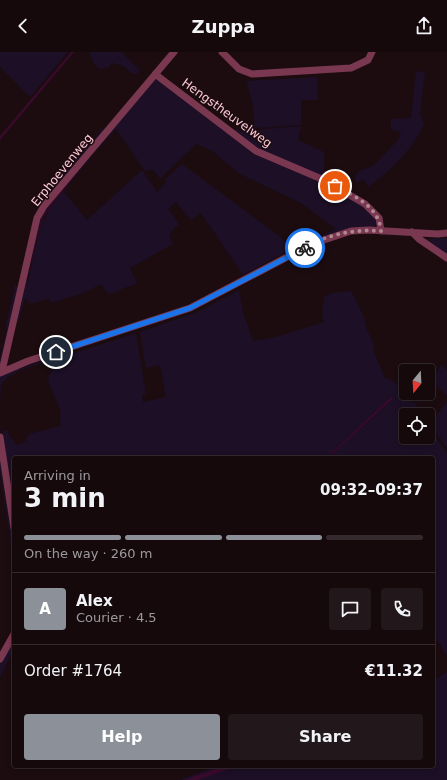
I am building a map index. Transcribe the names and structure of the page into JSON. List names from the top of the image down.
{
  "streets": {
    "street": ["Hengstheuvelweg", "Erphoevenweg"]
  },
  "crossings": [
    ["Hengstheuvelweg", "Erphoevenweg"]
  ],
  "north": "bottom",
  "page": {
    "header": "Zuppa",
    "heading": ["3 min", "Arriving in", "09:32–09:37"],
    "panel": [
      "Alex",
      "Courier · 4.5",
      "Order #1764",
      "€11.32"
    ],
    "bar": "On the way · 260 m",
    "round": "A",
    "buttons": ["Help", "Share"]
  }
}
